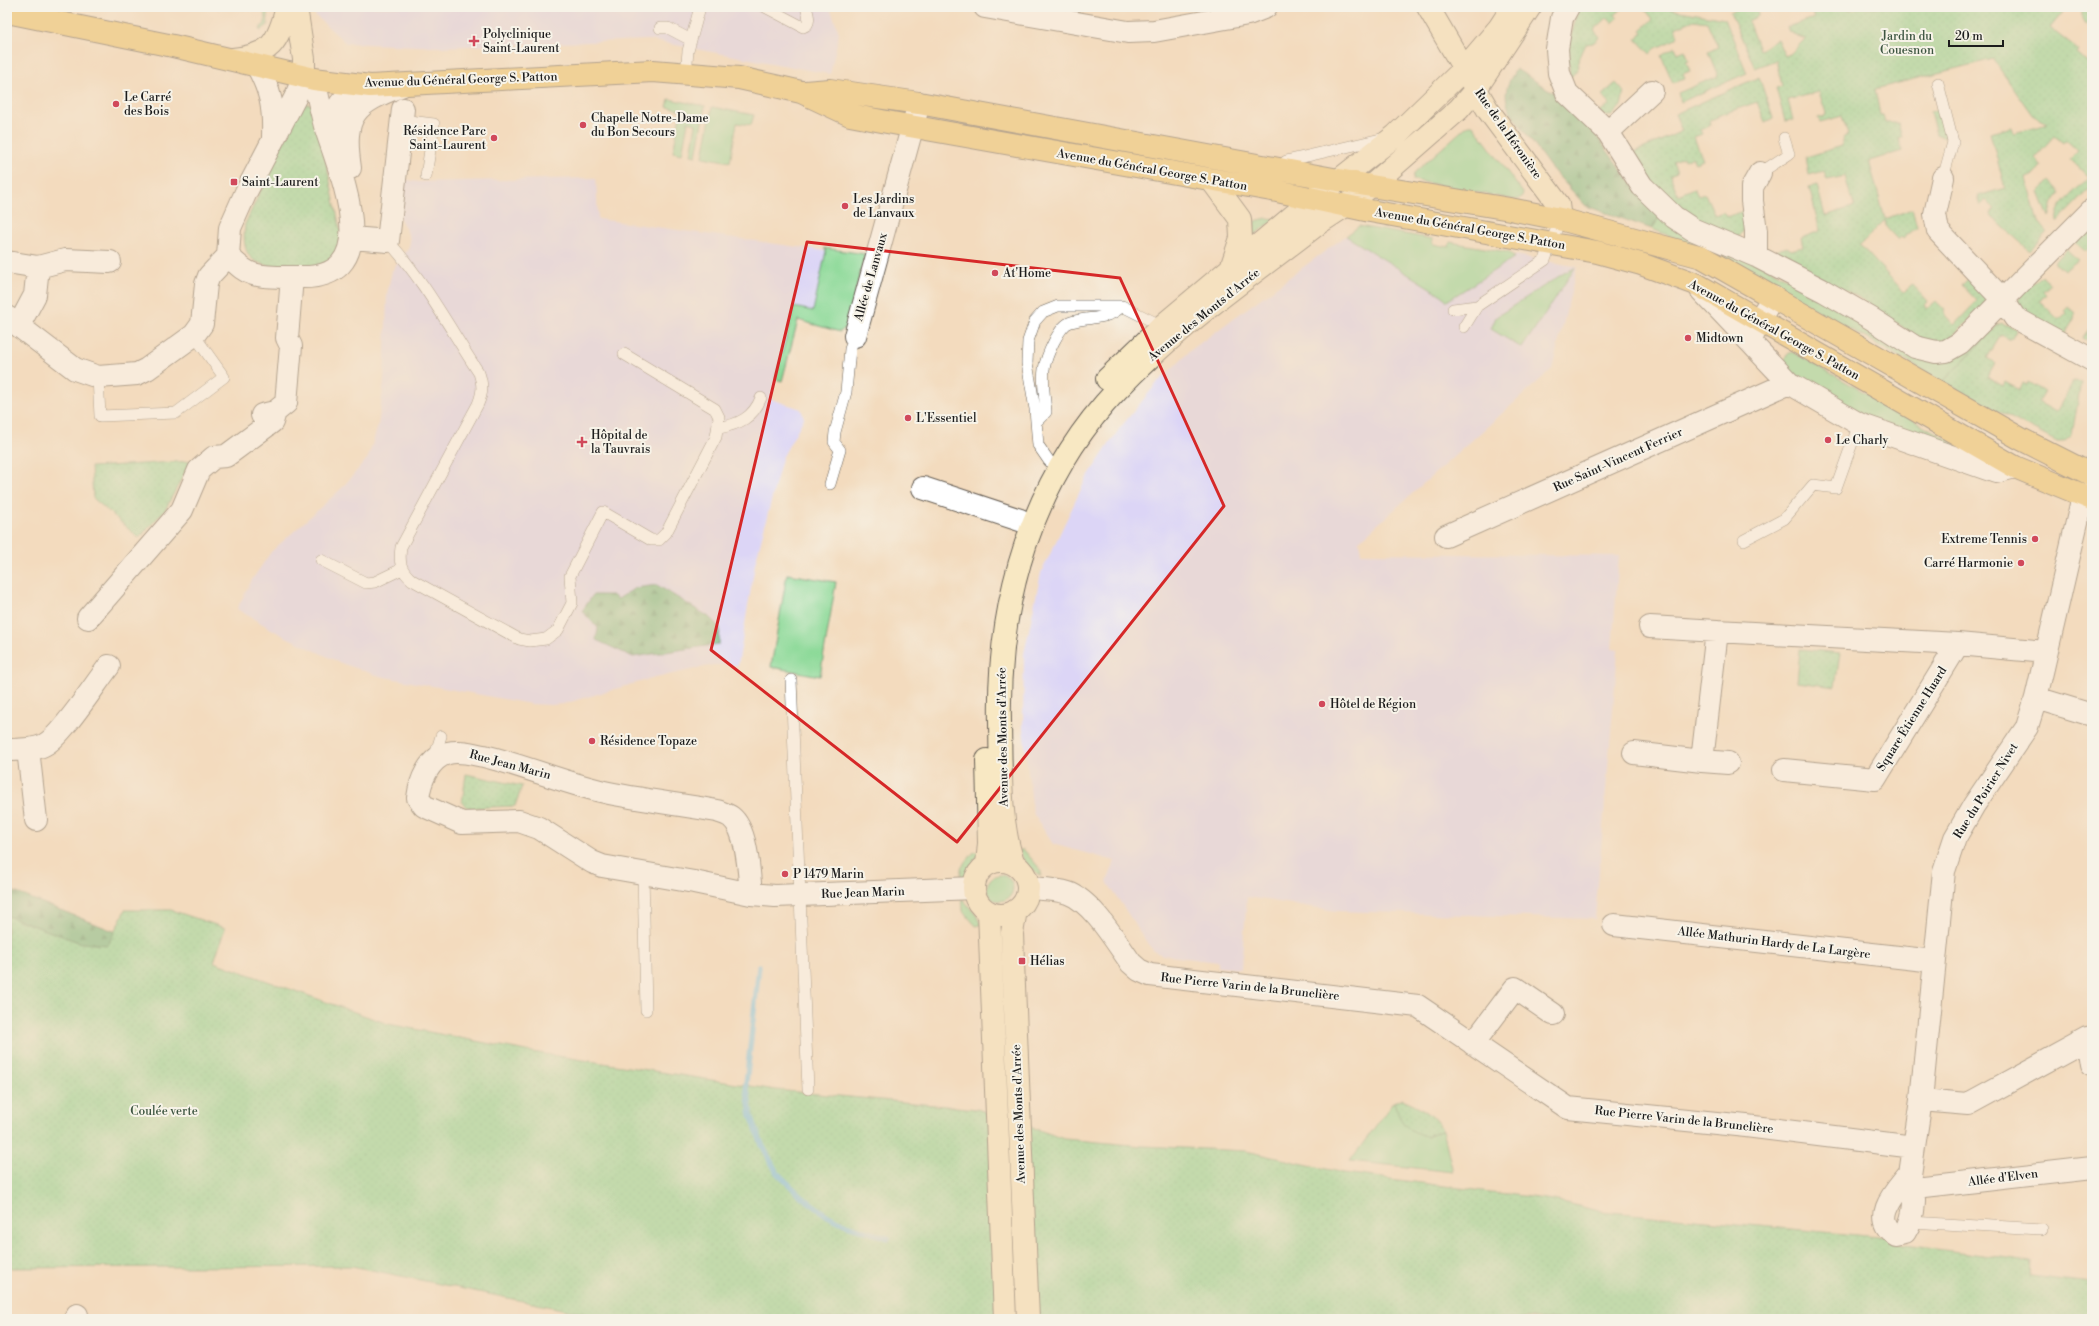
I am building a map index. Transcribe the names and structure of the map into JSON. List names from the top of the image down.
{
  "streets": {
    "main road": ["Avenue du Général George S. Patton"],
    "street": [
      "Rue de la Héronière",
      "Allée de Lanvaux",
      "Avenue des Monts d'Arrée",
      "Rue Saint-Vincent Ferrier",
      "Square Étienne Huard",
      "Rue Jean Marin",
      "Rue du Poirier Nivet",
      "Allée Mathurin Hardy de La Largère",
      "Rue Pierre Varin de la Brunelière",
      "Allée d'Elven"
    ]
  },
  "crossings": [
    ["Avenue du Général George S. Patton", "Rue de la Héronière"],
    ["Avenue du Général George S. Patton", "Allée de Lanvaux"],
    ["Avenue du Général George S. Patton", "Avenue des Monts d'Arrée"],
    ["Avenue du Général George S. Patton", "Rue du Poirier Nivet"],
    ["Rue de la Héronière", "Avenue des Monts d'Arrée"],
    ["Avenue des Monts d'Arrée", "Rue Jean Marin"],
    ["Avenue des Monts d'Arrée", "Rue Pierre Varin de la Brunelière"],
    ["Rue Jean Marin", "Rue Pierre Varin de la Brunelière"],
    ["Rue du Poirier Nivet", "Allée Mathurin Hardy de La Largère"],
    ["Rue du Poirier Nivet", "Rue Pierre Varin de la Brunelière"],
    ["Rue du Poirier Nivet", "Allée d'Elven"]
  ],
  "parks": ["Jardin du Couesnon", "Coulée verte"],
  "places": {
    "health": ["Polyclinique Saint-Laurent", "Hôpital de la Tauvrais"],
    "other": [
      "Le Carré des Bois",
      "Chapelle Notre-Dame du Bon Secours",
      "Résidence Parc Saint-Laurent",
      "Les Jardins de Lanvaux",
      "At'Home",
      "Midtown",
      "L'Essentiel",
      "Le Charly",
      "Extreme Tennis",
      "Carré Harmonie",
      "Hôtel de Région",
      "Résidence Topaze",
      "P 1479 Marin"
    ],
    "transit": ["Saint-Laurent", "Hélias"]
  },
  "scale_bar": "20 m"
}
